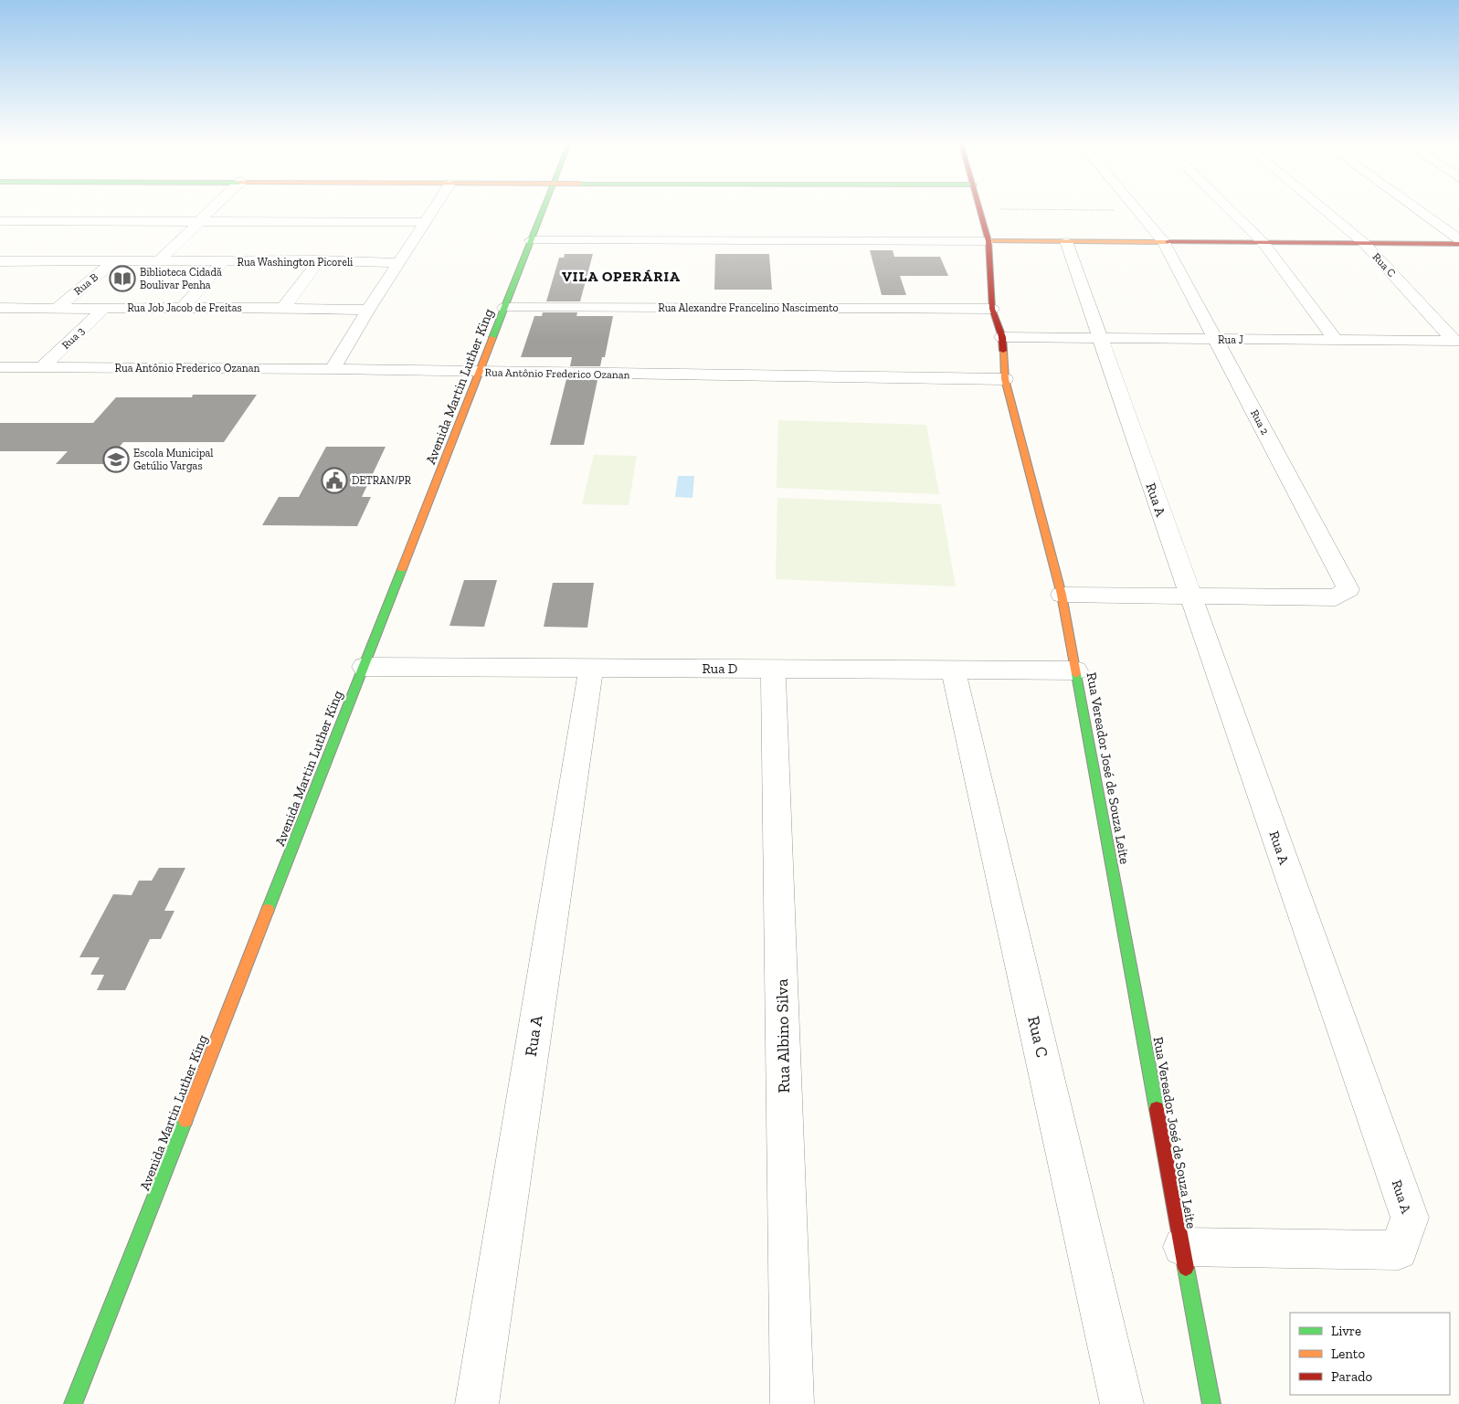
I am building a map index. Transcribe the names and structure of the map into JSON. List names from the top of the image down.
{
  "streets": {
    "street": [
      "Rua Washington Picoreli",
      "Rua C",
      "Rua B",
      "Rua Job Jacob de Freitas",
      "Rua Alexandre Francelino Nascimento",
      "Rua 3",
      "Rua J",
      "Rua Antônio Frederico Ozanan",
      "Avenida Martin Luther King",
      "Rua 2",
      "Rua A",
      "Rua D",
      "Rua Vereador José de Souza Leite",
      "Rua Albino Silva"
    ]
  },
  "crossings": [
    ["Rua Washington Picoreli", "Rua B"],
    ["Rua C", "Rua J"],
    ["Rua C", "Rua D"],
    ["Rua B", "Rua Job Jacob de Freitas"],
    ["Rua Job Jacob de Freitas", "Rua 3"],
    ["Rua Alexandre Francelino Nascimento", "Avenida Martin Luther King"],
    ["Rua Alexandre Francelino Nascimento", "Rua Vereador José de Souza Leite"],
    ["Rua 3", "Rua Antônio Frederico Ozanan"],
    ["Rua J", "Rua 2"],
    ["Rua J", "Rua A"],
    ["Rua J", "Rua Vereador José de Souza Leite"],
    ["Rua Antônio Frederico Ozanan", "Avenida Martin Luther King"],
    ["Rua Antônio Frederico Ozanan", "Rua Vereador José de Souza Leite"],
    ["Avenida Martin Luther King", "Rua D"],
    ["Rua 2", "Rua A"],
    ["Rua A", "Rua D"],
    ["Rua A", "Rua Vereador José de Souza Leite"],
    ["Rua D", "Rua Vereador José de Souza Leite"],
    ["Rua D", "Rua Albino Silva"]
  ],
  "districts": ["VILA OPERÁRIA"],
  "places": {
    "library": ["Biblioteca Cidadã Boulivar Penha"],
    "school or university": ["Escola Municipal Getúlio Vargas"],
    "public building": ["DETRAN/PR"]
  },
  "legend": ["Livre", "Lento", "Parado"]
}
